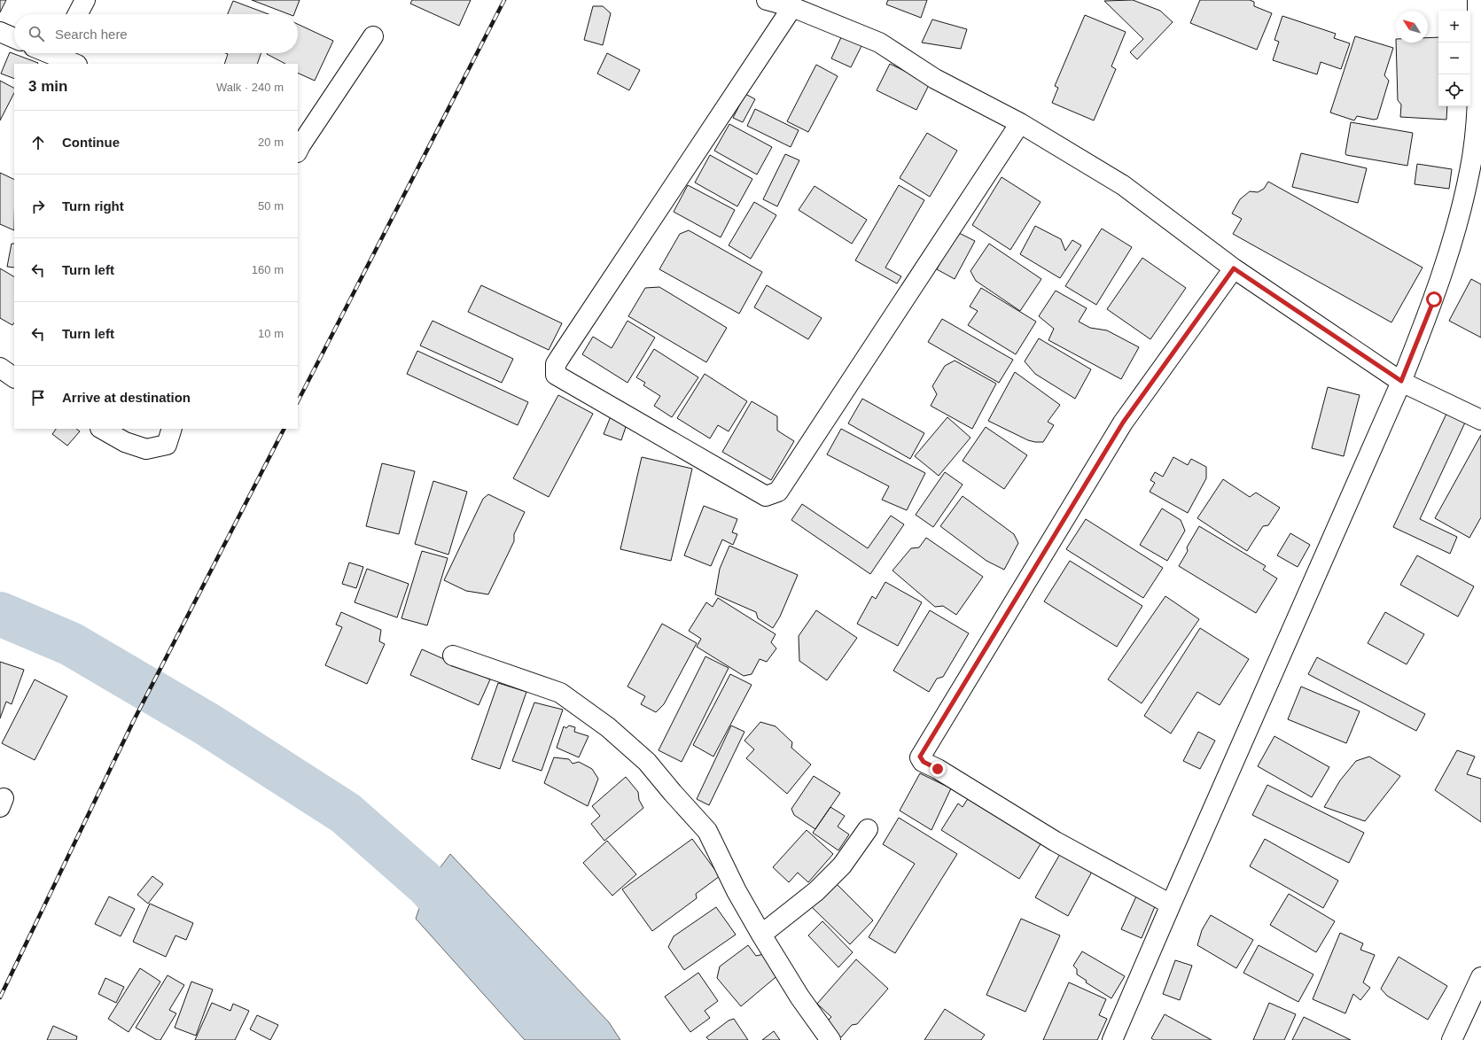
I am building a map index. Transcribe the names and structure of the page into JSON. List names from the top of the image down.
{
  "north": "top left",
  "page": {
    "map_buttons": ["+", "−"],
    "search": "Search here",
    "heading": ["3 min", "Walk · 240 m"],
    "list": [
      ["Continue", "20 m"],
      ["Turn right", "50 m"],
      ["Turn left", "160 m"],
      ["Turn left", "10 m"],
      "Arrive at destination"
    ]
  }
}
